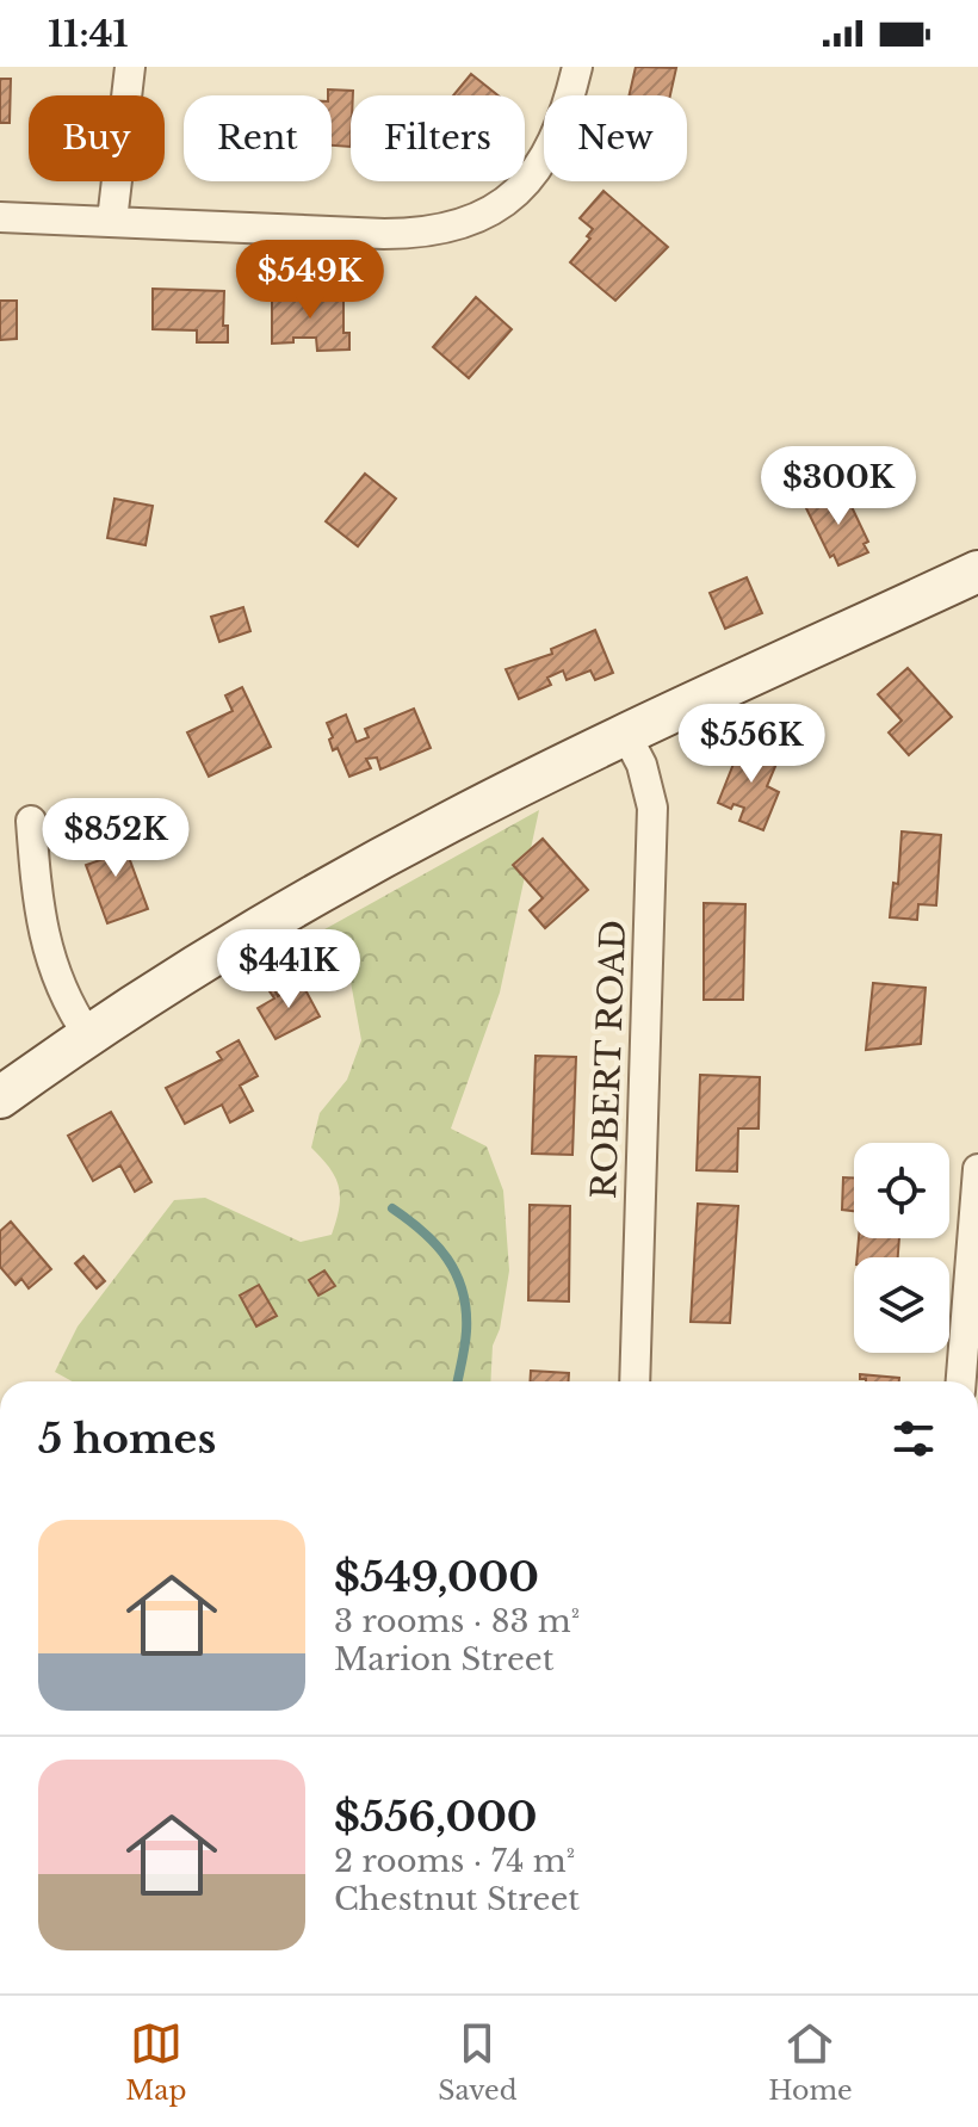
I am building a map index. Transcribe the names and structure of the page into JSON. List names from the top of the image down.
{
  "streets": {
    "street": ["ROBERT ROAD"]
  },
  "page": {
    "status": "11:41",
    "chip": [
      "Buy",
      "Rent",
      "Filters",
      "New"
    ],
    "price": [
      "$549K",
      "$300K",
      "$556K",
      "$852K",
      "$441K"
    ],
    "heading": "5 homes",
    "list": [
      {
        "name": "$549,000",
        "note": "3 rooms · 83 m² · Marion Street"
      },
      {
        "name": "$556,000",
        "note": "2 rooms · 74 m² · Chestnut Street"
      }
    ],
    "tabs": ["Map", "Saved", "Home"]
  }
}
